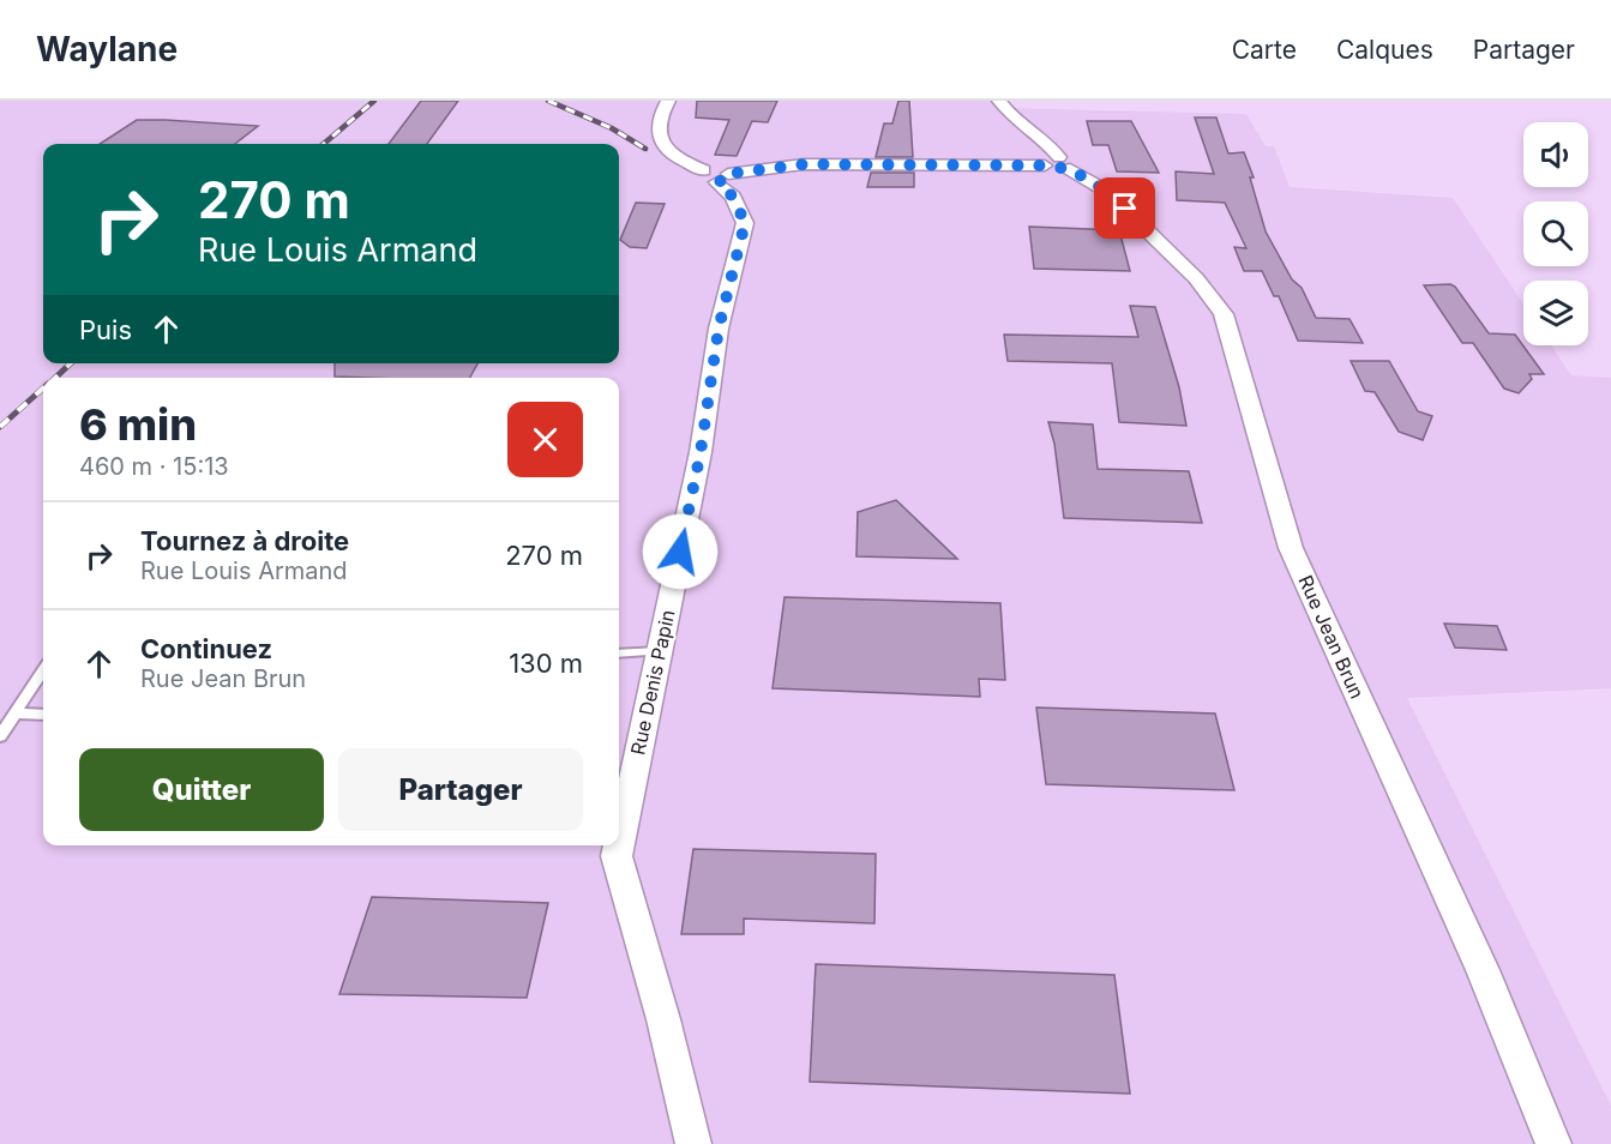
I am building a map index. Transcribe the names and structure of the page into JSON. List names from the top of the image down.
{
  "streets": {
    "street": ["Rue Jean Brun", "Rue Denis Papin"]
  },
  "page": {
    "header": "Waylane",
    "nav": ["Carte", "Calques", "Partager"],
    "turn": ["270 m", "Rue Louis Armand"],
    "then": "Puis",
    "heading": ["6 min", "460 m · 15:13"],
    "list": [
      {
        "name": "Tournez à droite",
        "note": "Rue Louis Armand",
        "value": "270 m"
      },
      {
        "name": "Continuez",
        "note": "Rue Jean Brun",
        "value": "130 m"
      }
    ],
    "buttons": ["Quitter", "Partager"]
  }
}
